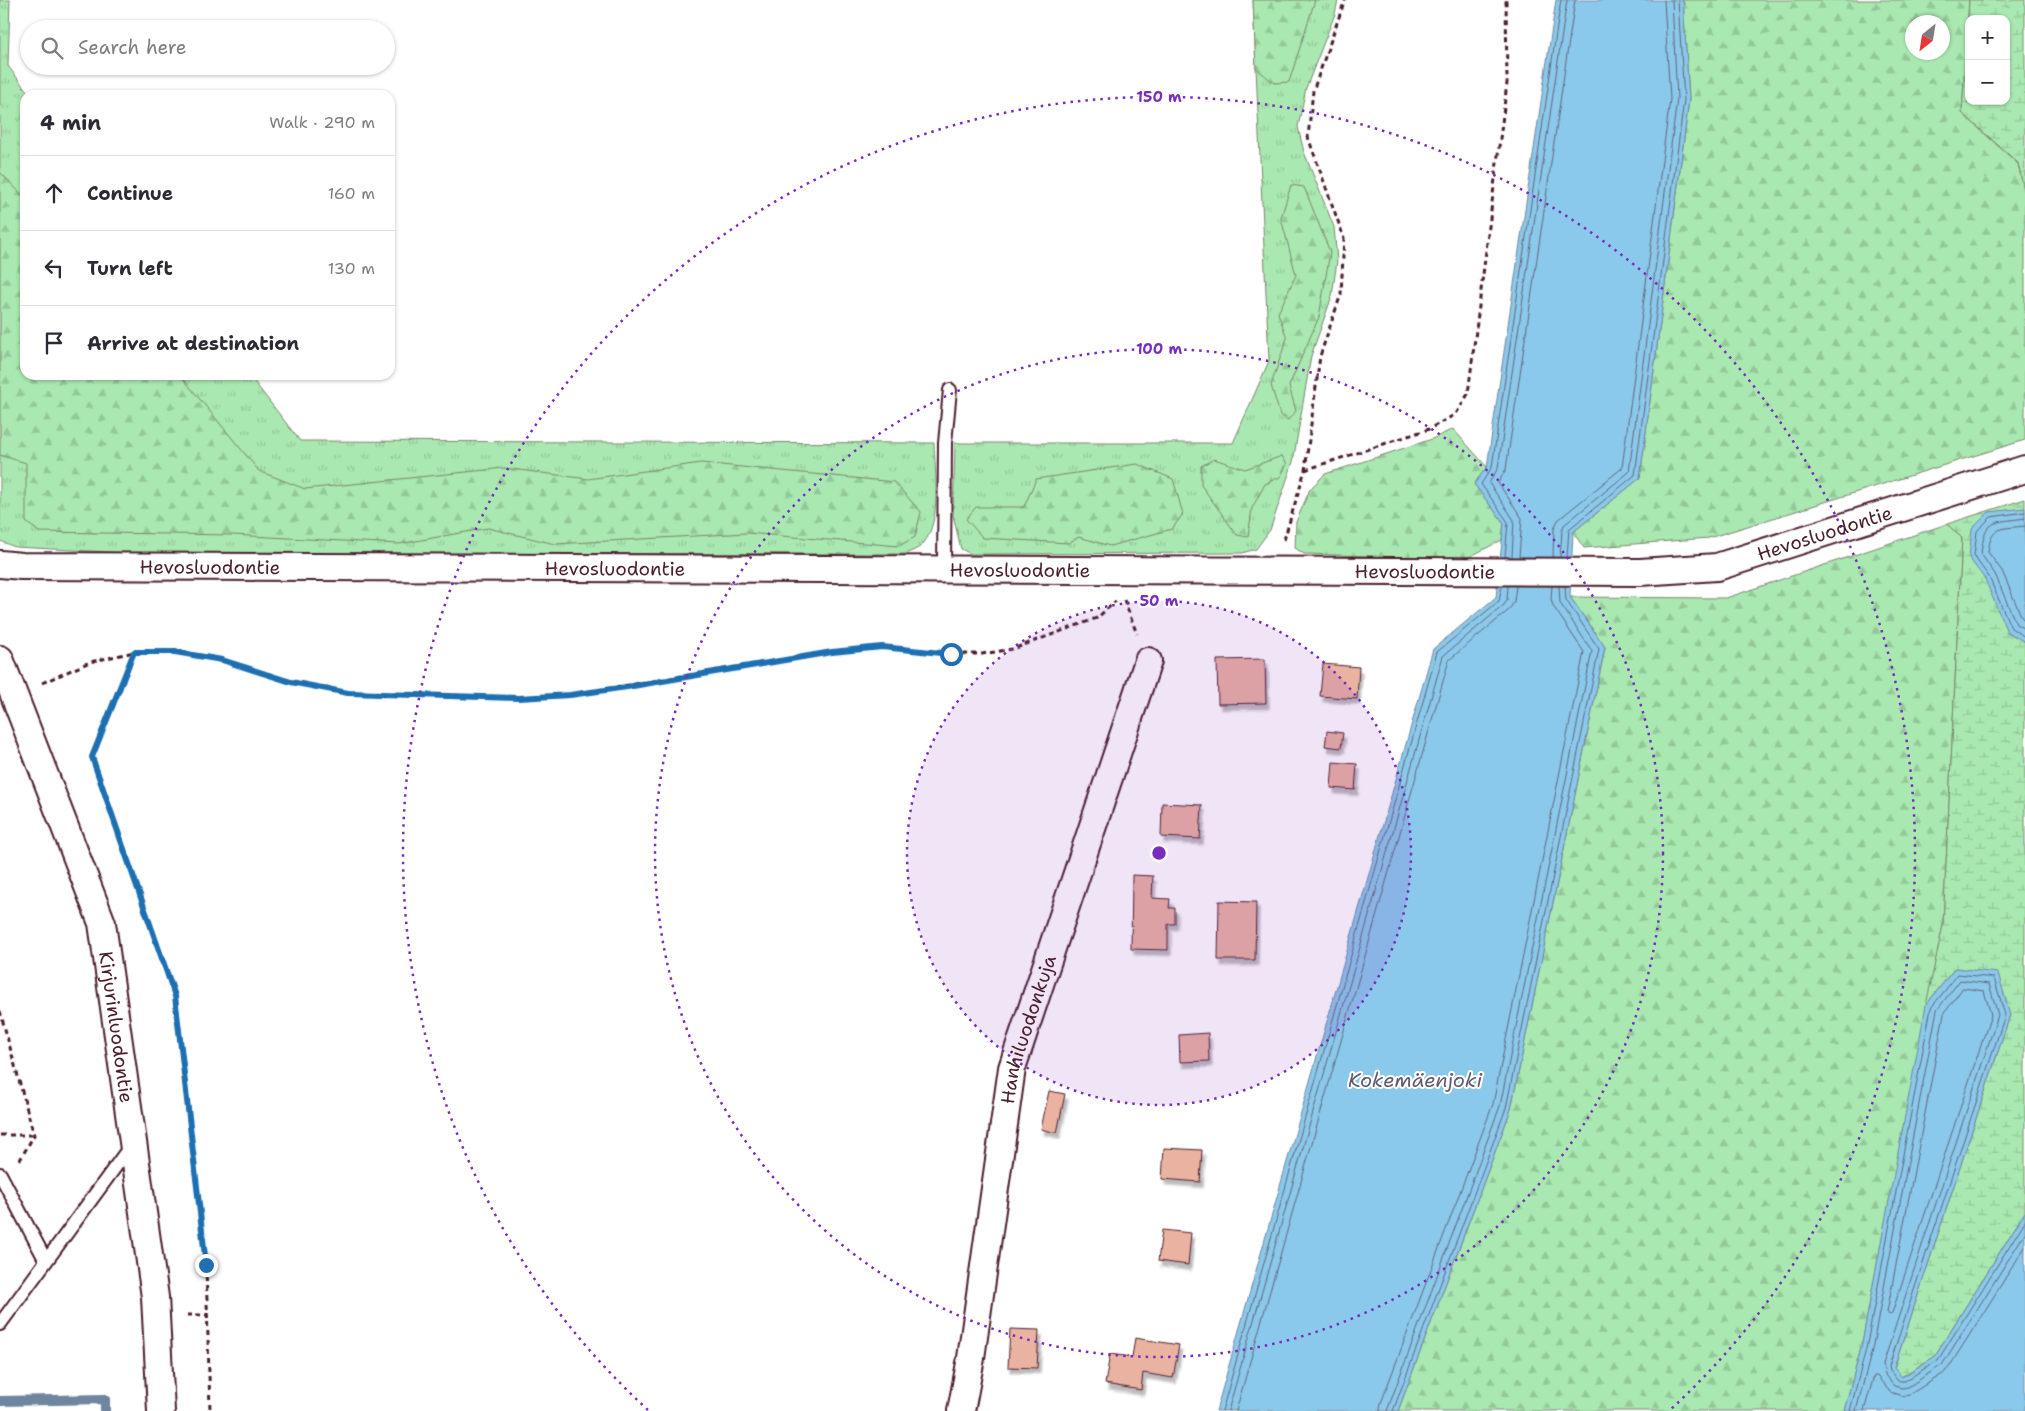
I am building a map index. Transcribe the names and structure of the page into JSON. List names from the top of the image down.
{
  "streets": {
    "street": ["Hevosluodontie", "Kirjurinluodontie", "Hanhiluodonkuja"]
  },
  "water": ["Kokemäenjoki"],
  "north": "bottom left",
  "page": {
    "map_buttons": ["+", "−"],
    "search": "Search here",
    "heading": ["4 min", "Walk · 290 m"],
    "list": [
      ["Continue", "160 m"],
      ["Turn left", "130 m"],
      "Arrive at destination"
    ]
  },
  "rings": ["150 m", "100 m", "50 m"]
}
